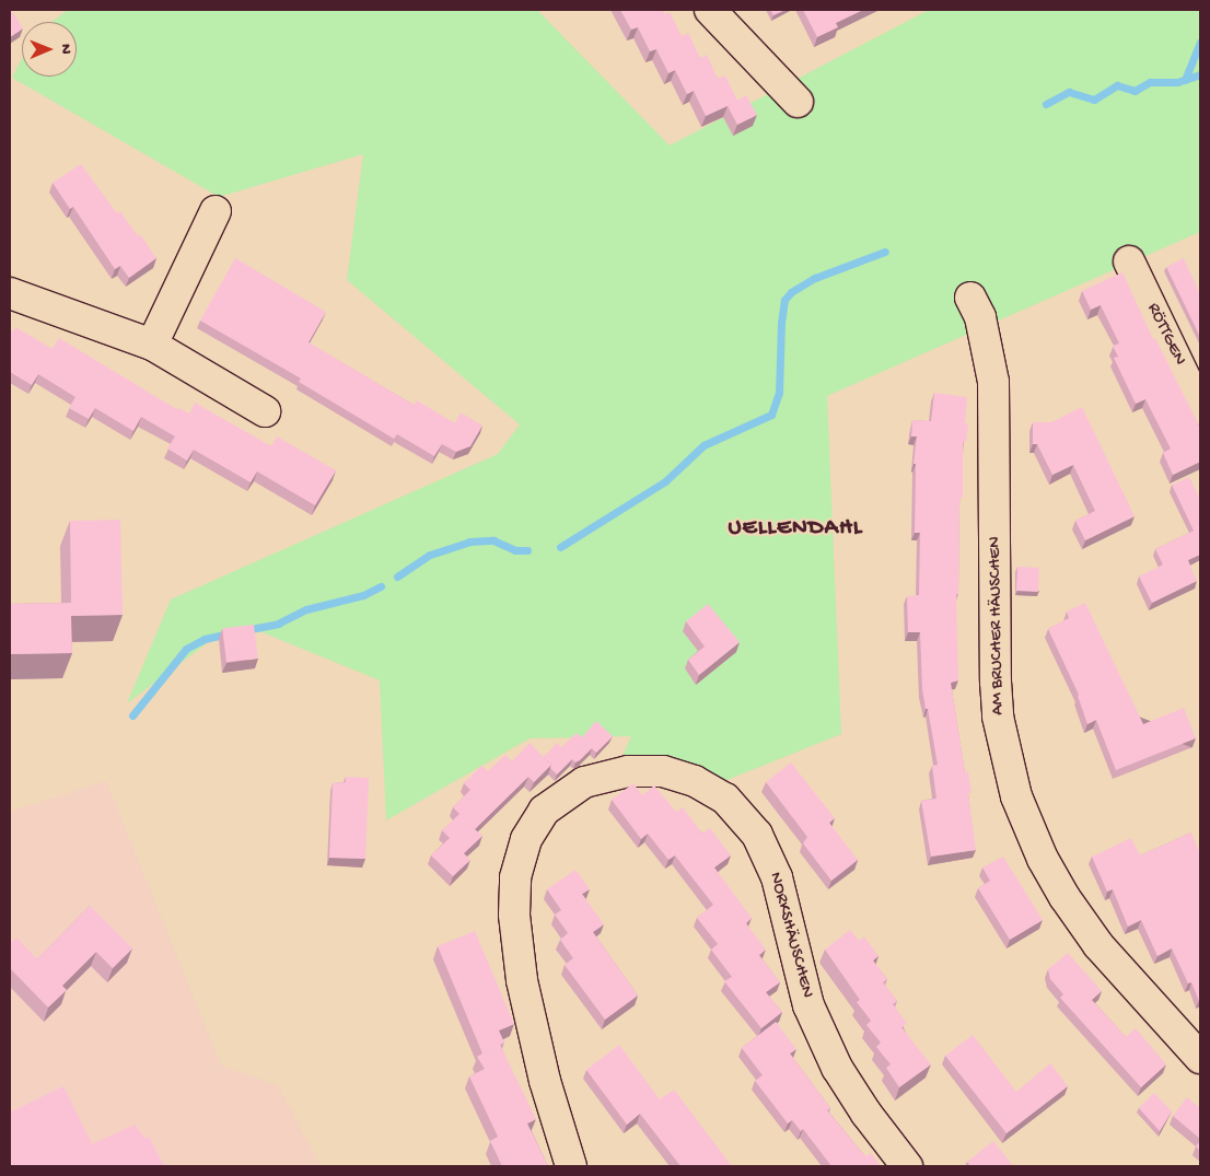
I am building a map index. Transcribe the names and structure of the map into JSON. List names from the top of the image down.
{
  "streets": {
    "street": ["RÖTTGEN", "AM BRUCHER HÄUSCHEN", "NORKSHÄUSCHEN"]
  },
  "districts": ["UELLENDAHL"],
  "north": "right"
}
